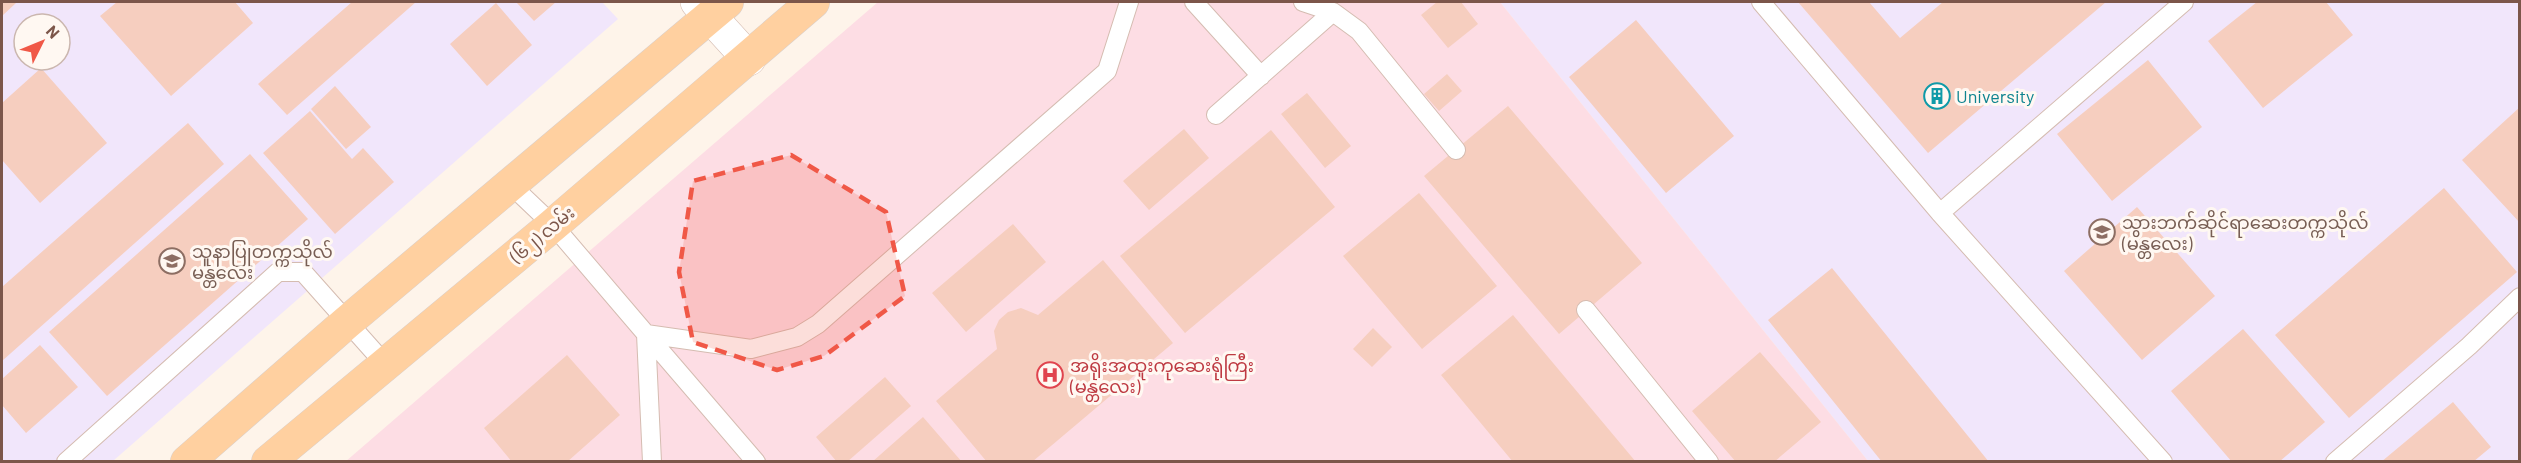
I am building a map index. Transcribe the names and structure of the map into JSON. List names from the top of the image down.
{
  "streets": {
    "main road": ["(၆၂) လမ်း"]
  },
  "places": {
    "building": ["University"],
    "school or university": ["သွားဘက်ဆိုင်ရာဆေးတက္ကသိုလ် (မန္တလေး)", "သူနာပြုတက္ကသိုလ် မန္တလေး"],
    "hospital": ["အရိုးအထူးကုဆေးရုံကြီး (မန္တလေး)"]
  },
  "north": "top right"
}
